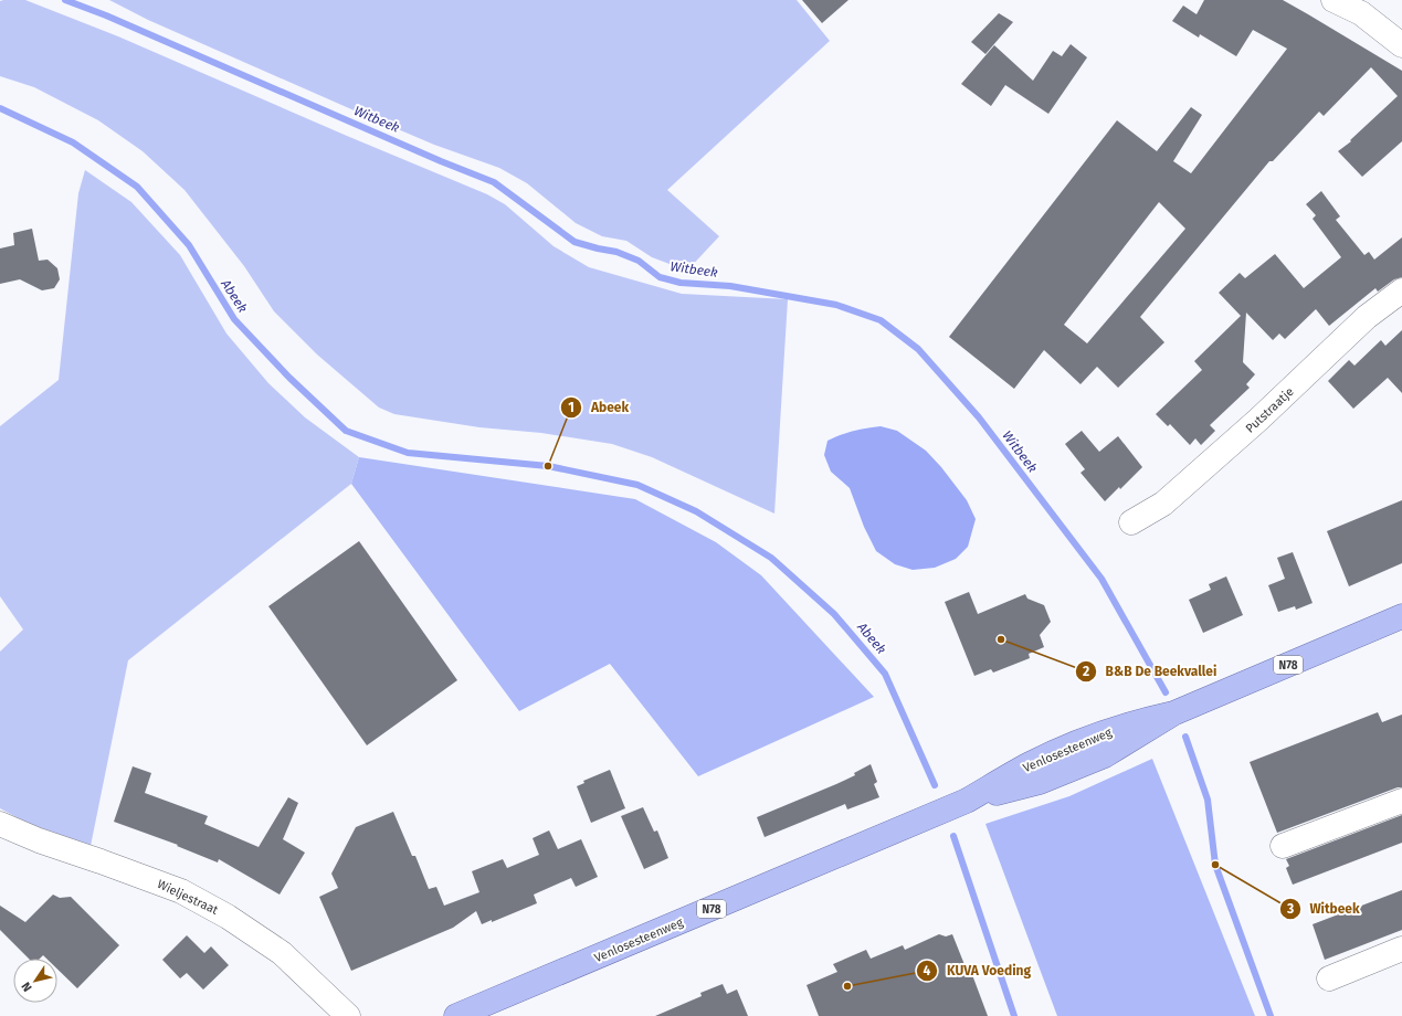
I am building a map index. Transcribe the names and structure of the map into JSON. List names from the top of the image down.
{
  "streets": {
    "main road": ["N78", "Venlosesteenweg"],
    "street": ["Putstraatje", "Wieljestraat"]
  },
  "water": ["Witbeek", "Abeek"],
  "places": [
    "Abeek",
    "B&B De Beekvallei",
    "Witbeek",
    "KUVA Voeding"
  ],
  "north": "bottom left"
}
